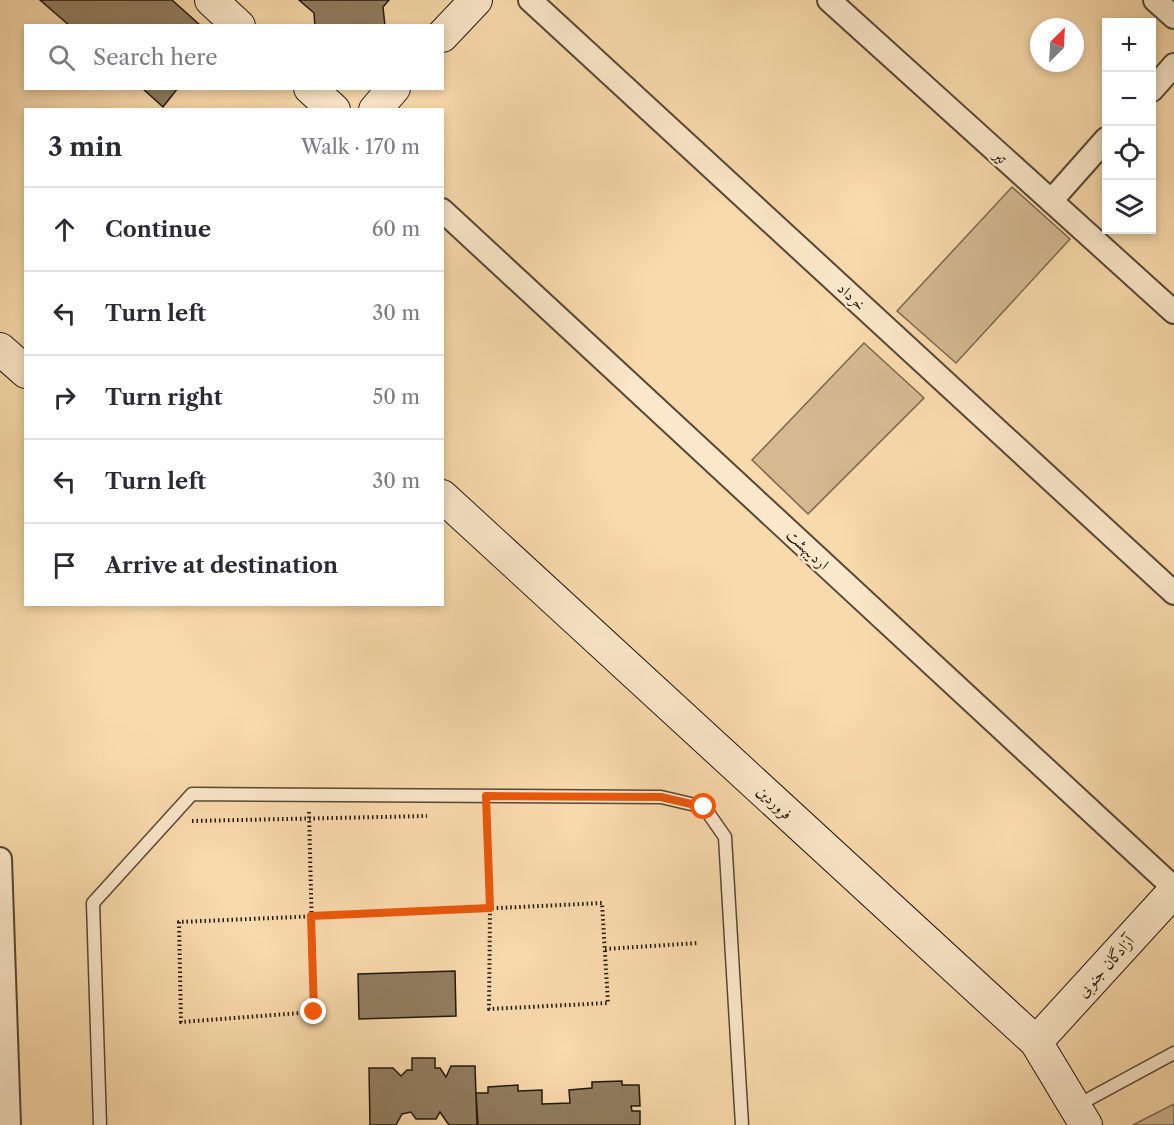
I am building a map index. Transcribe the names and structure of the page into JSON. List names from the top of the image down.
{
  "streets": {
    "street": [
      "تیر",
      "خرداد",
      "اردیبهشت",
      "فروردین",
      "آزادگان جنوبی"
    ]
  },
  "crossings": [
    ["اردیبهشت", "آزادگان جنوبی"],
    ["فروردین", "آزادگان جنوبی"]
  ],
  "north": "top right",
  "page": {
    "map_buttons": ["+", "−"],
    "search": "Search here",
    "heading": ["3 min", "Walk · 170 m"],
    "list": [
      ["Continue", "60 m"],
      ["Turn left", "30 m"],
      ["Turn right", "50 m"],
      ["Turn left", "30 m"],
      "Arrive at destination"
    ]
  }
}
